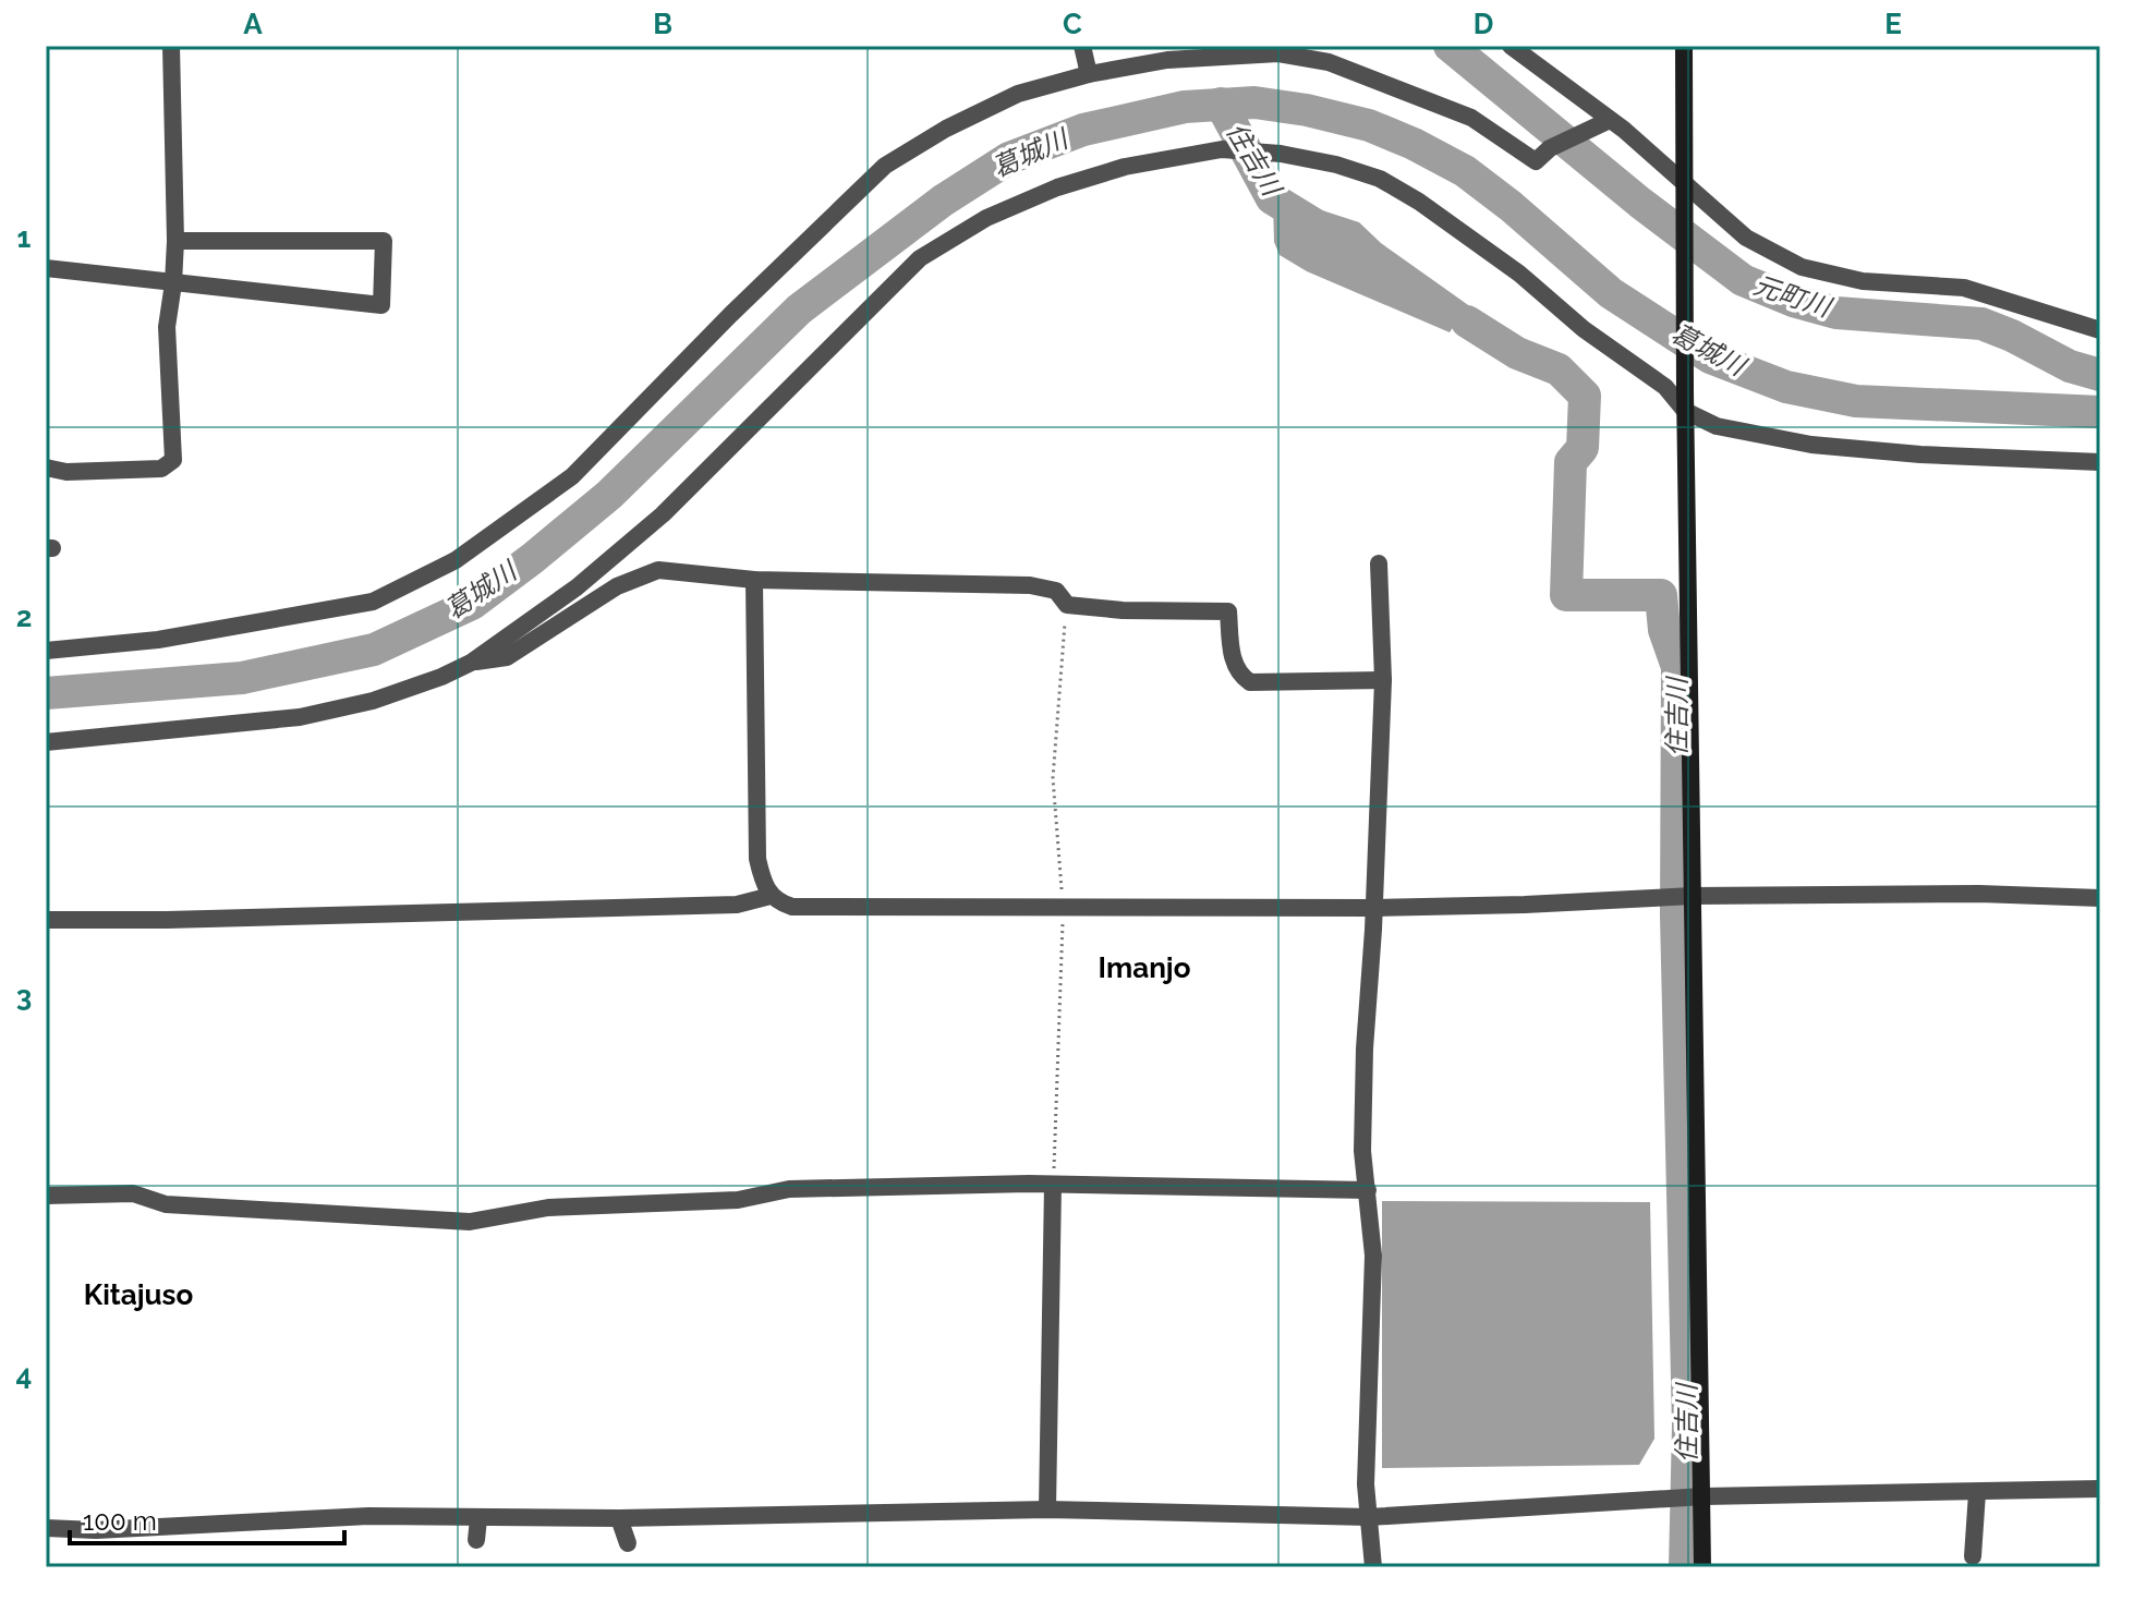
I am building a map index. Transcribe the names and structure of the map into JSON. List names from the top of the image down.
{
  "districts": ["Imanjo", "Kitajuso"],
  "water": ["葛城川", "住吉川", "元町川"],
  "scale_bar": "100 m",
  "grid": {
    "columns": [
      "A",
      "B",
      "C",
      "D",
      "E"
    ],
    "rows": [
      "1",
      "2",
      "3",
      "4"
    ]
  }
}
